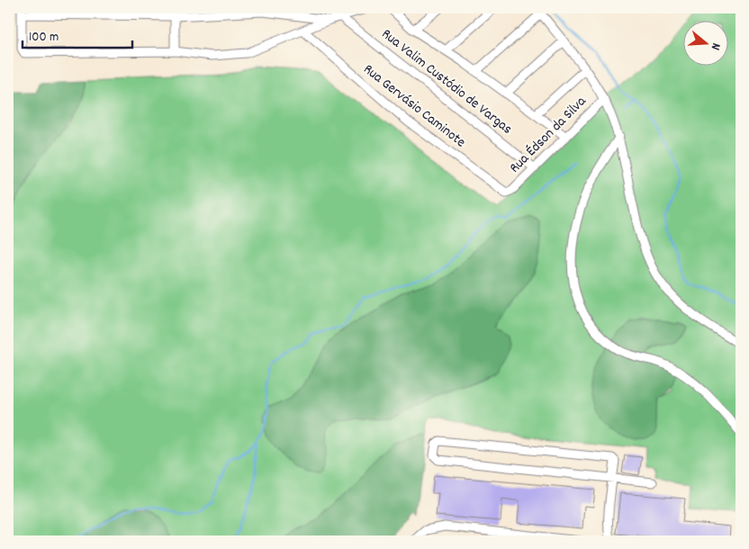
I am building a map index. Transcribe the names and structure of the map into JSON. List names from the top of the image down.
{
  "streets": {
    "street": ["Rua Valim Custódio de Vargas", "Rua Gervásio Caminote", "Rua Édson da Silva"]
  },
  "crossings": [
    ["Rua Valim Custódio de Vargas", "Rua Édson da Silva"],
    ["Rua Gervásio Caminote", "Rua Édson da Silva"]
  ],
  "scale_bar": "100 m",
  "north": "right"
}
